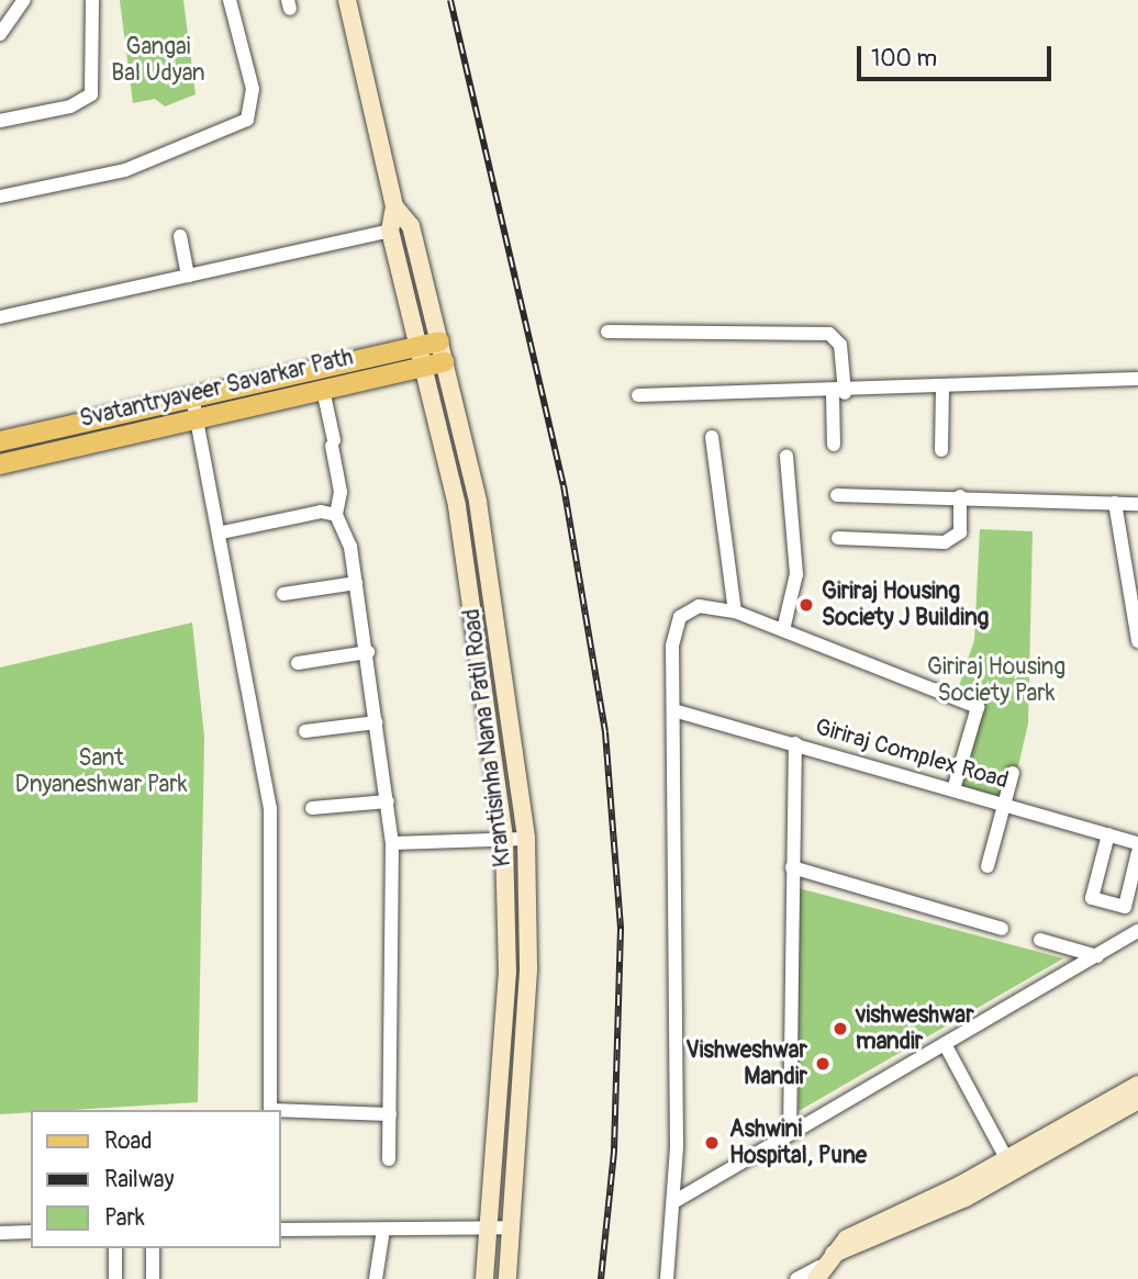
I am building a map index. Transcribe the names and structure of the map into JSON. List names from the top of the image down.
{
  "streets": {
    "main road": ["Svatantryaveer Savarkar Path", "Krantisinha Nana Patil Road"],
    "street": ["Giriraj Complex Road"]
  },
  "crossings": [
    ["Svatantryaveer Savarkar Path", "Krantisinha Nana Patil Road"]
  ],
  "parks": ["Gangai Bal Udyan", "Giriraj Housing Society Park", "Sant Dnyaneshwar Park"],
  "places": [
    "Giriraj Housing Society J Building",
    "vishweshwar mandir",
    "Vishweshwar Mandir",
    "Ashwini Hospital, Pune"
  ],
  "legend": ["Road", "Railway", "Park"],
  "scale_bar": "100 m"
}
